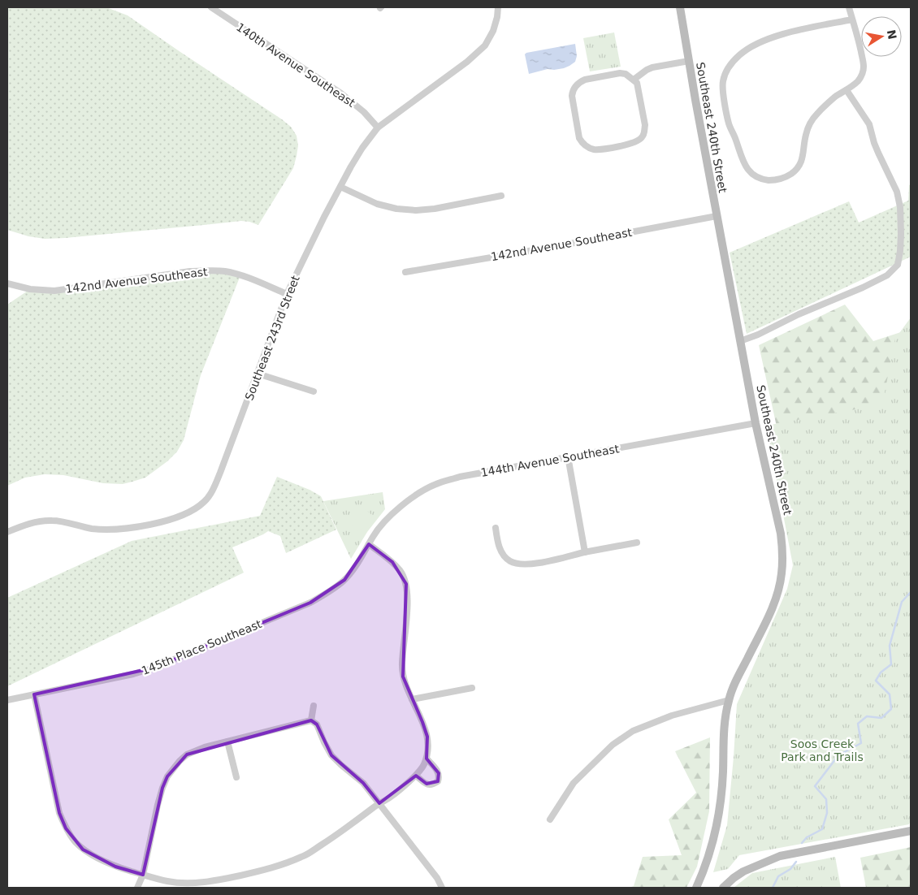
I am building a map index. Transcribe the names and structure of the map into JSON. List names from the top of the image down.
{
  "streets": {
    "main road": ["Southeast 240th Street"],
    "street": [
      "140th Avenue Southeast",
      "142nd Avenue Southeast",
      "Southeast 243rd Street",
      "144th Avenue Southeast",
      "145th Place Southeast"
    ]
  },
  "crossings": [
    ["140th Avenue Southeast", "Southeast 243rd Street"],
    ["Southeast 240th Street", "142nd Avenue Southeast"],
    ["Southeast 240th Street", "144th Avenue Southeast"],
    ["142nd Avenue Southeast", "Southeast 243rd Street"],
    ["144th Avenue Southeast", "145th Place Southeast"]
  ],
  "parks": ["Soos Creek Park and Trails"],
  "north": "right"
}
